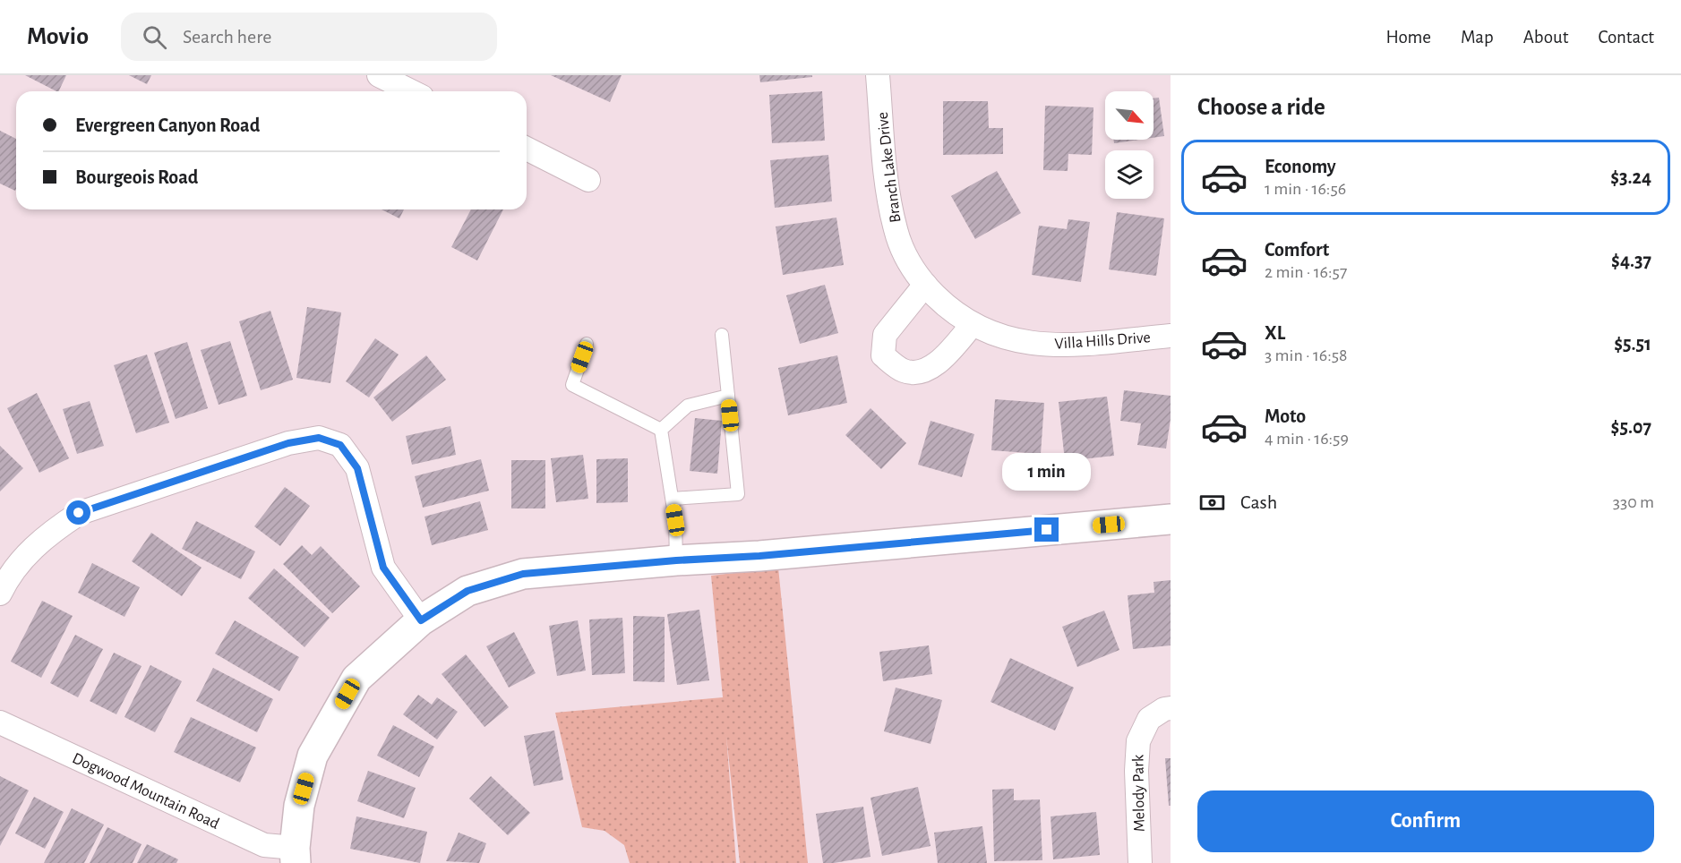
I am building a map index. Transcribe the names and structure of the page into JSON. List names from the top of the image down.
{
  "streets": {
    "street": [
      "Branch Lake Drive",
      "Villa Hills Drive",
      "Dogwood Mountain Road",
      "Melody Park"
    ]
  },
  "crossings": [
    ["Branch Lake Drive", "Villa Hills Drive"]
  ],
  "north": "bottom right",
  "page": {
    "header": "Movio",
    "search": "Search here",
    "nav": [
      "Home",
      "Map",
      "About",
      "Contact"
    ],
    "heading": "Choose a ride",
    "banner": ["Evergreen Canyon Road", "Bourgeois Road"],
    "list": [
      {
        "name": "Economy",
        "note": "1 min · 16:56",
        "value": "$3.24"
      },
      {
        "name": "Comfort",
        "note": "2 min · 16:57",
        "value": "$4.37"
      },
      {
        "name": "XL",
        "note": "3 min · 16:58",
        "value": "$5.51"
      },
      {
        "name": "Moto",
        "note": "4 min · 16:59",
        "value": "$5.07"
      }
    ],
    "bubble": "1 min",
    "pay": ["Cash", "330 m"],
    "buttons": "Confirm"
  }
}
